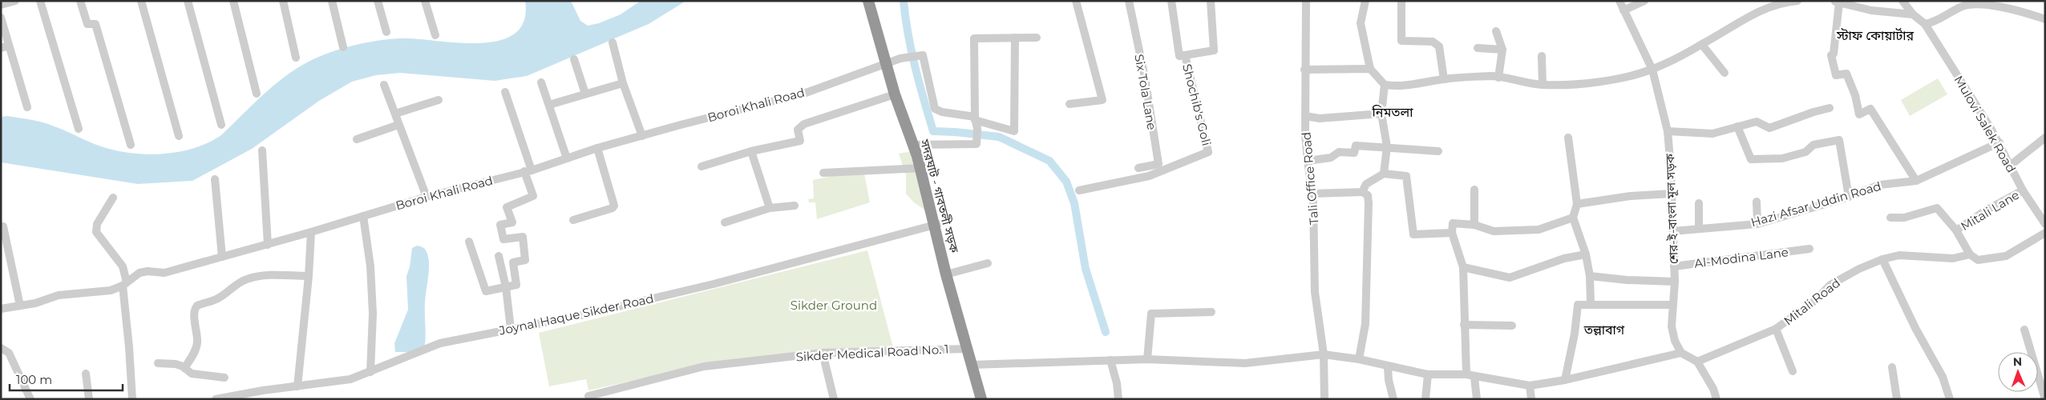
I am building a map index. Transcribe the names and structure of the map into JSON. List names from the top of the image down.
{
  "streets": {
    "highway": ["সদরঘাট - গাবতলী সড়ক"],
    "street": [
      "Six Tola Lane",
      "Boroi Khali Road",
      "Shochib's Goli",
      "Mulovi Salek Road",
      "Tali Office Road",
      "Hazi Afsar Uddin Road",
      "শের-ই-বাংলা মূল সড়ক",
      "Mitali Lane",
      "Al-Modina Lane",
      "Mitali Road",
      "Joynal Haque Sikder Road",
      "Sikder Medical Road No. 1"
    ]
  },
  "crossings": [
    ["Boroi Khali Road", "সদরঘাট - গাবতলী সড়ক"],
    ["Mulovi Salek Road", "Hazi Afsar Uddin Road"],
    ["Mulovi Salek Road", "Mitali Lane"],
    ["সদরঘাট - গাবতলী সড়ক", "Joynal Haque Sikder Road"],
    ["সদরঘাট - গাবতলী সড়ক", "Sikder Medical Road No. 1"],
    ["Hazi Afsar Uddin Road", "শের-ই-বাংলা মূল সড়ক"],
    ["শের-ই-বাংলা মূল সড়ক", "Al-Modina Lane"],
    ["Mitali Lane", "Mitali Road"]
  ],
  "districts": ["স্টাফ কোয়ার্টার", "নিমতলা", "তল্লাবাগ"],
  "parks": ["Sikder Ground"],
  "scale_bar": "100 m",
  "north": "top"
}
